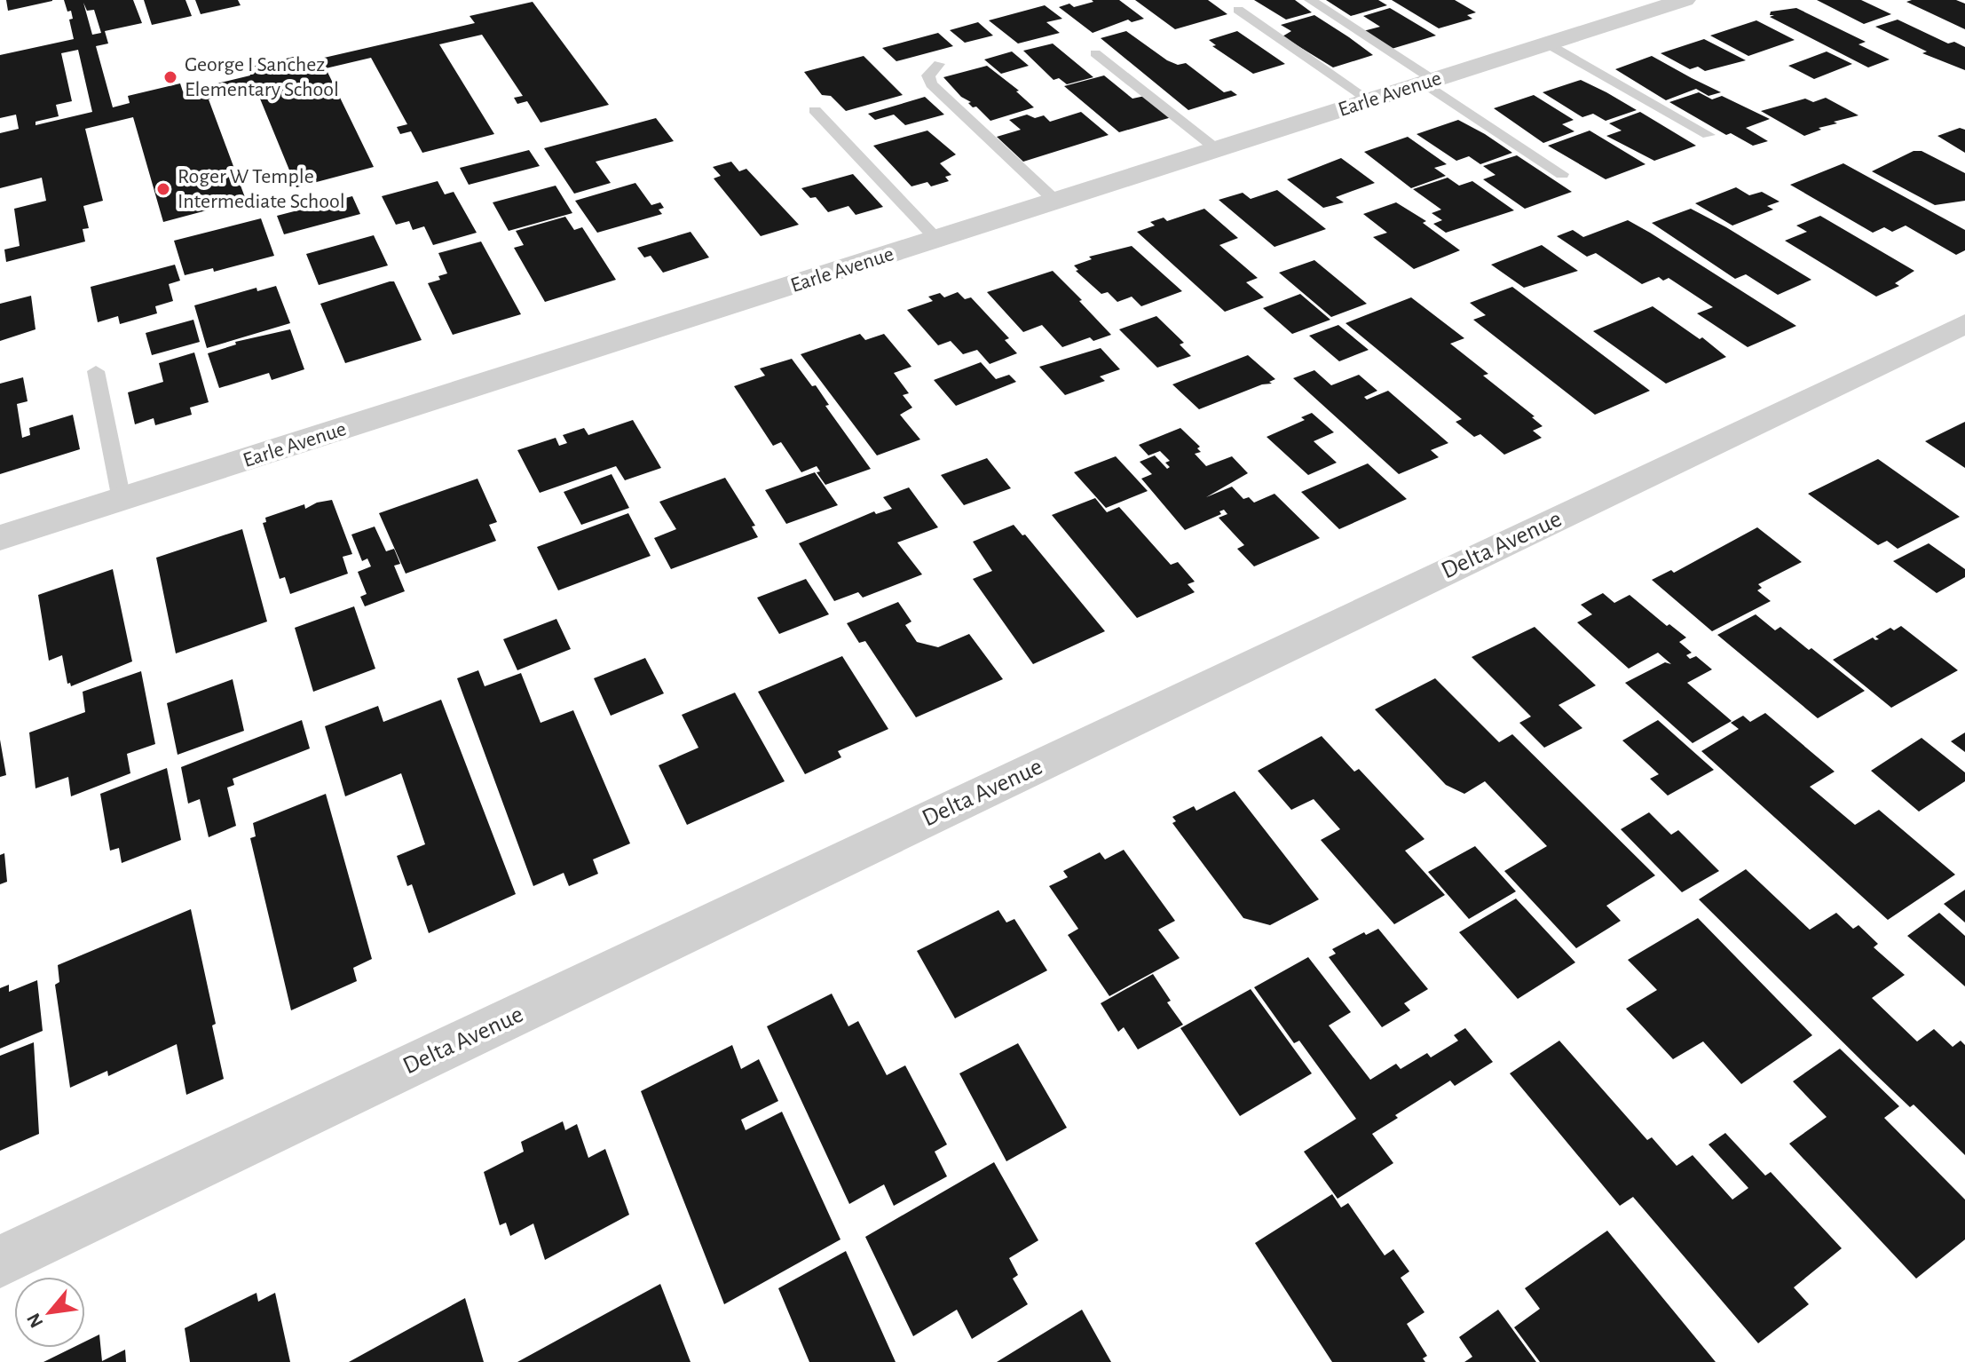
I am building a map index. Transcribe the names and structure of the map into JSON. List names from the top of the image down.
{
  "streets": {
    "street": ["Earle Avenue", "Delta Avenue"]
  },
  "places": ["George I Sanchez Elementary School", "Roger W Temple Intermediate School"],
  "north": "bottom left"
}
